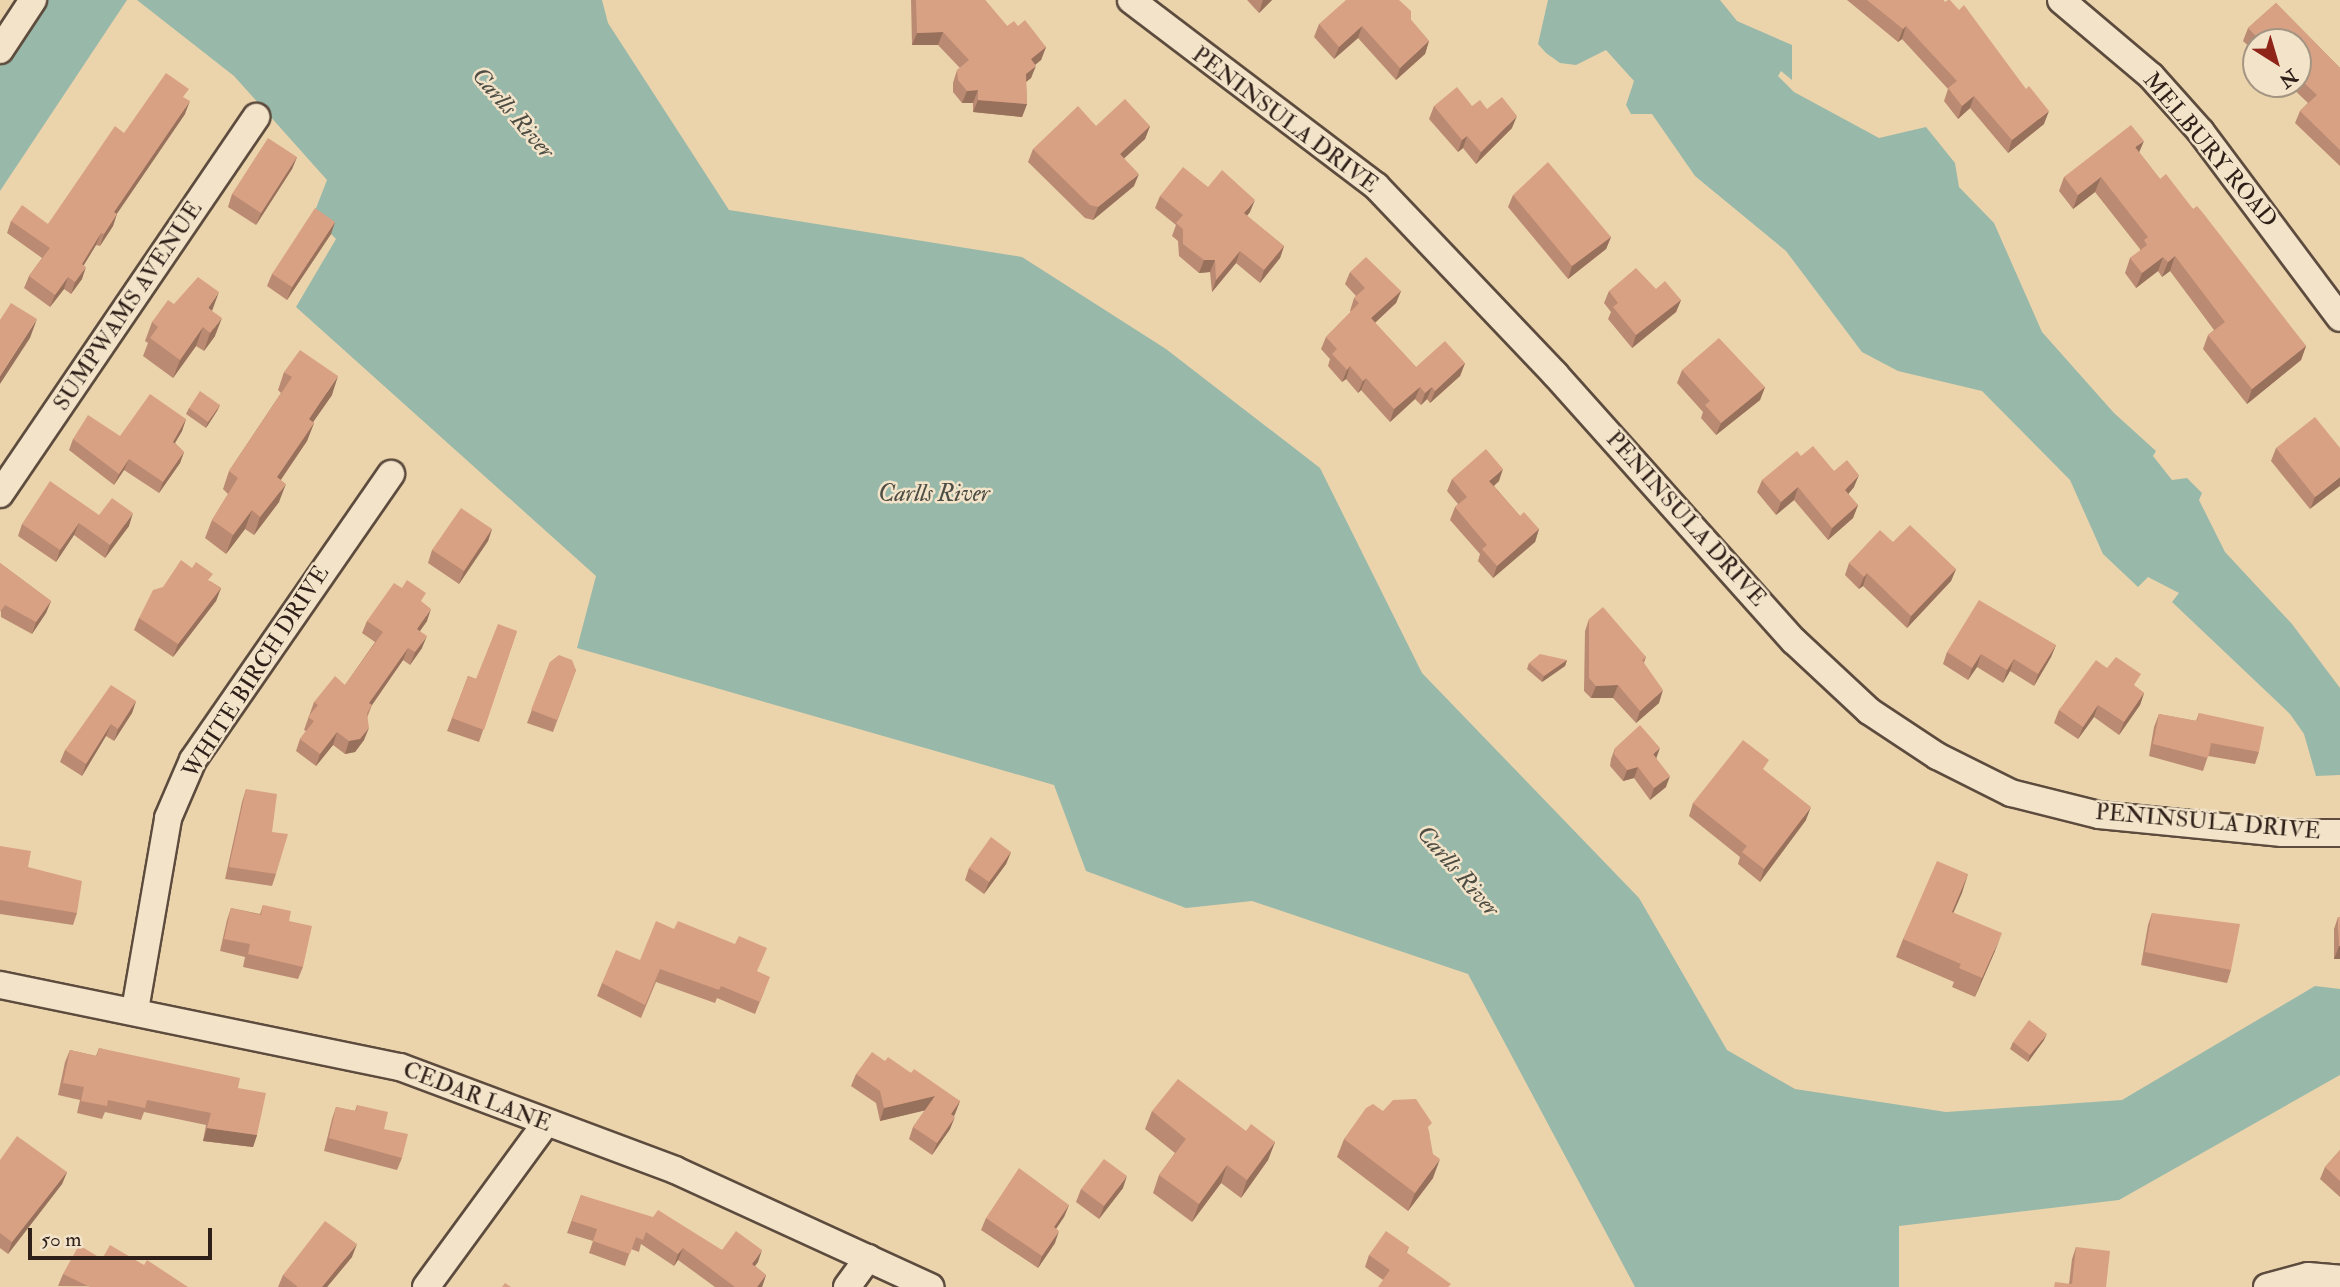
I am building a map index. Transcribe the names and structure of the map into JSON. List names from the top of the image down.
{
  "streets": {
    "street": [
      "PENINSULA DRIVE",
      "MELBURY ROAD",
      "SUMPWAMS AVENUE",
      "WHITE BIRCH DRIVE",
      "CEDAR LANE"
    ]
  },
  "crossings": [
    ["WHITE BIRCH DRIVE", "CEDAR LANE"]
  ],
  "water": ["Carlls River"],
  "scale_bar": "50 m",
  "north": "bottom right"
}
